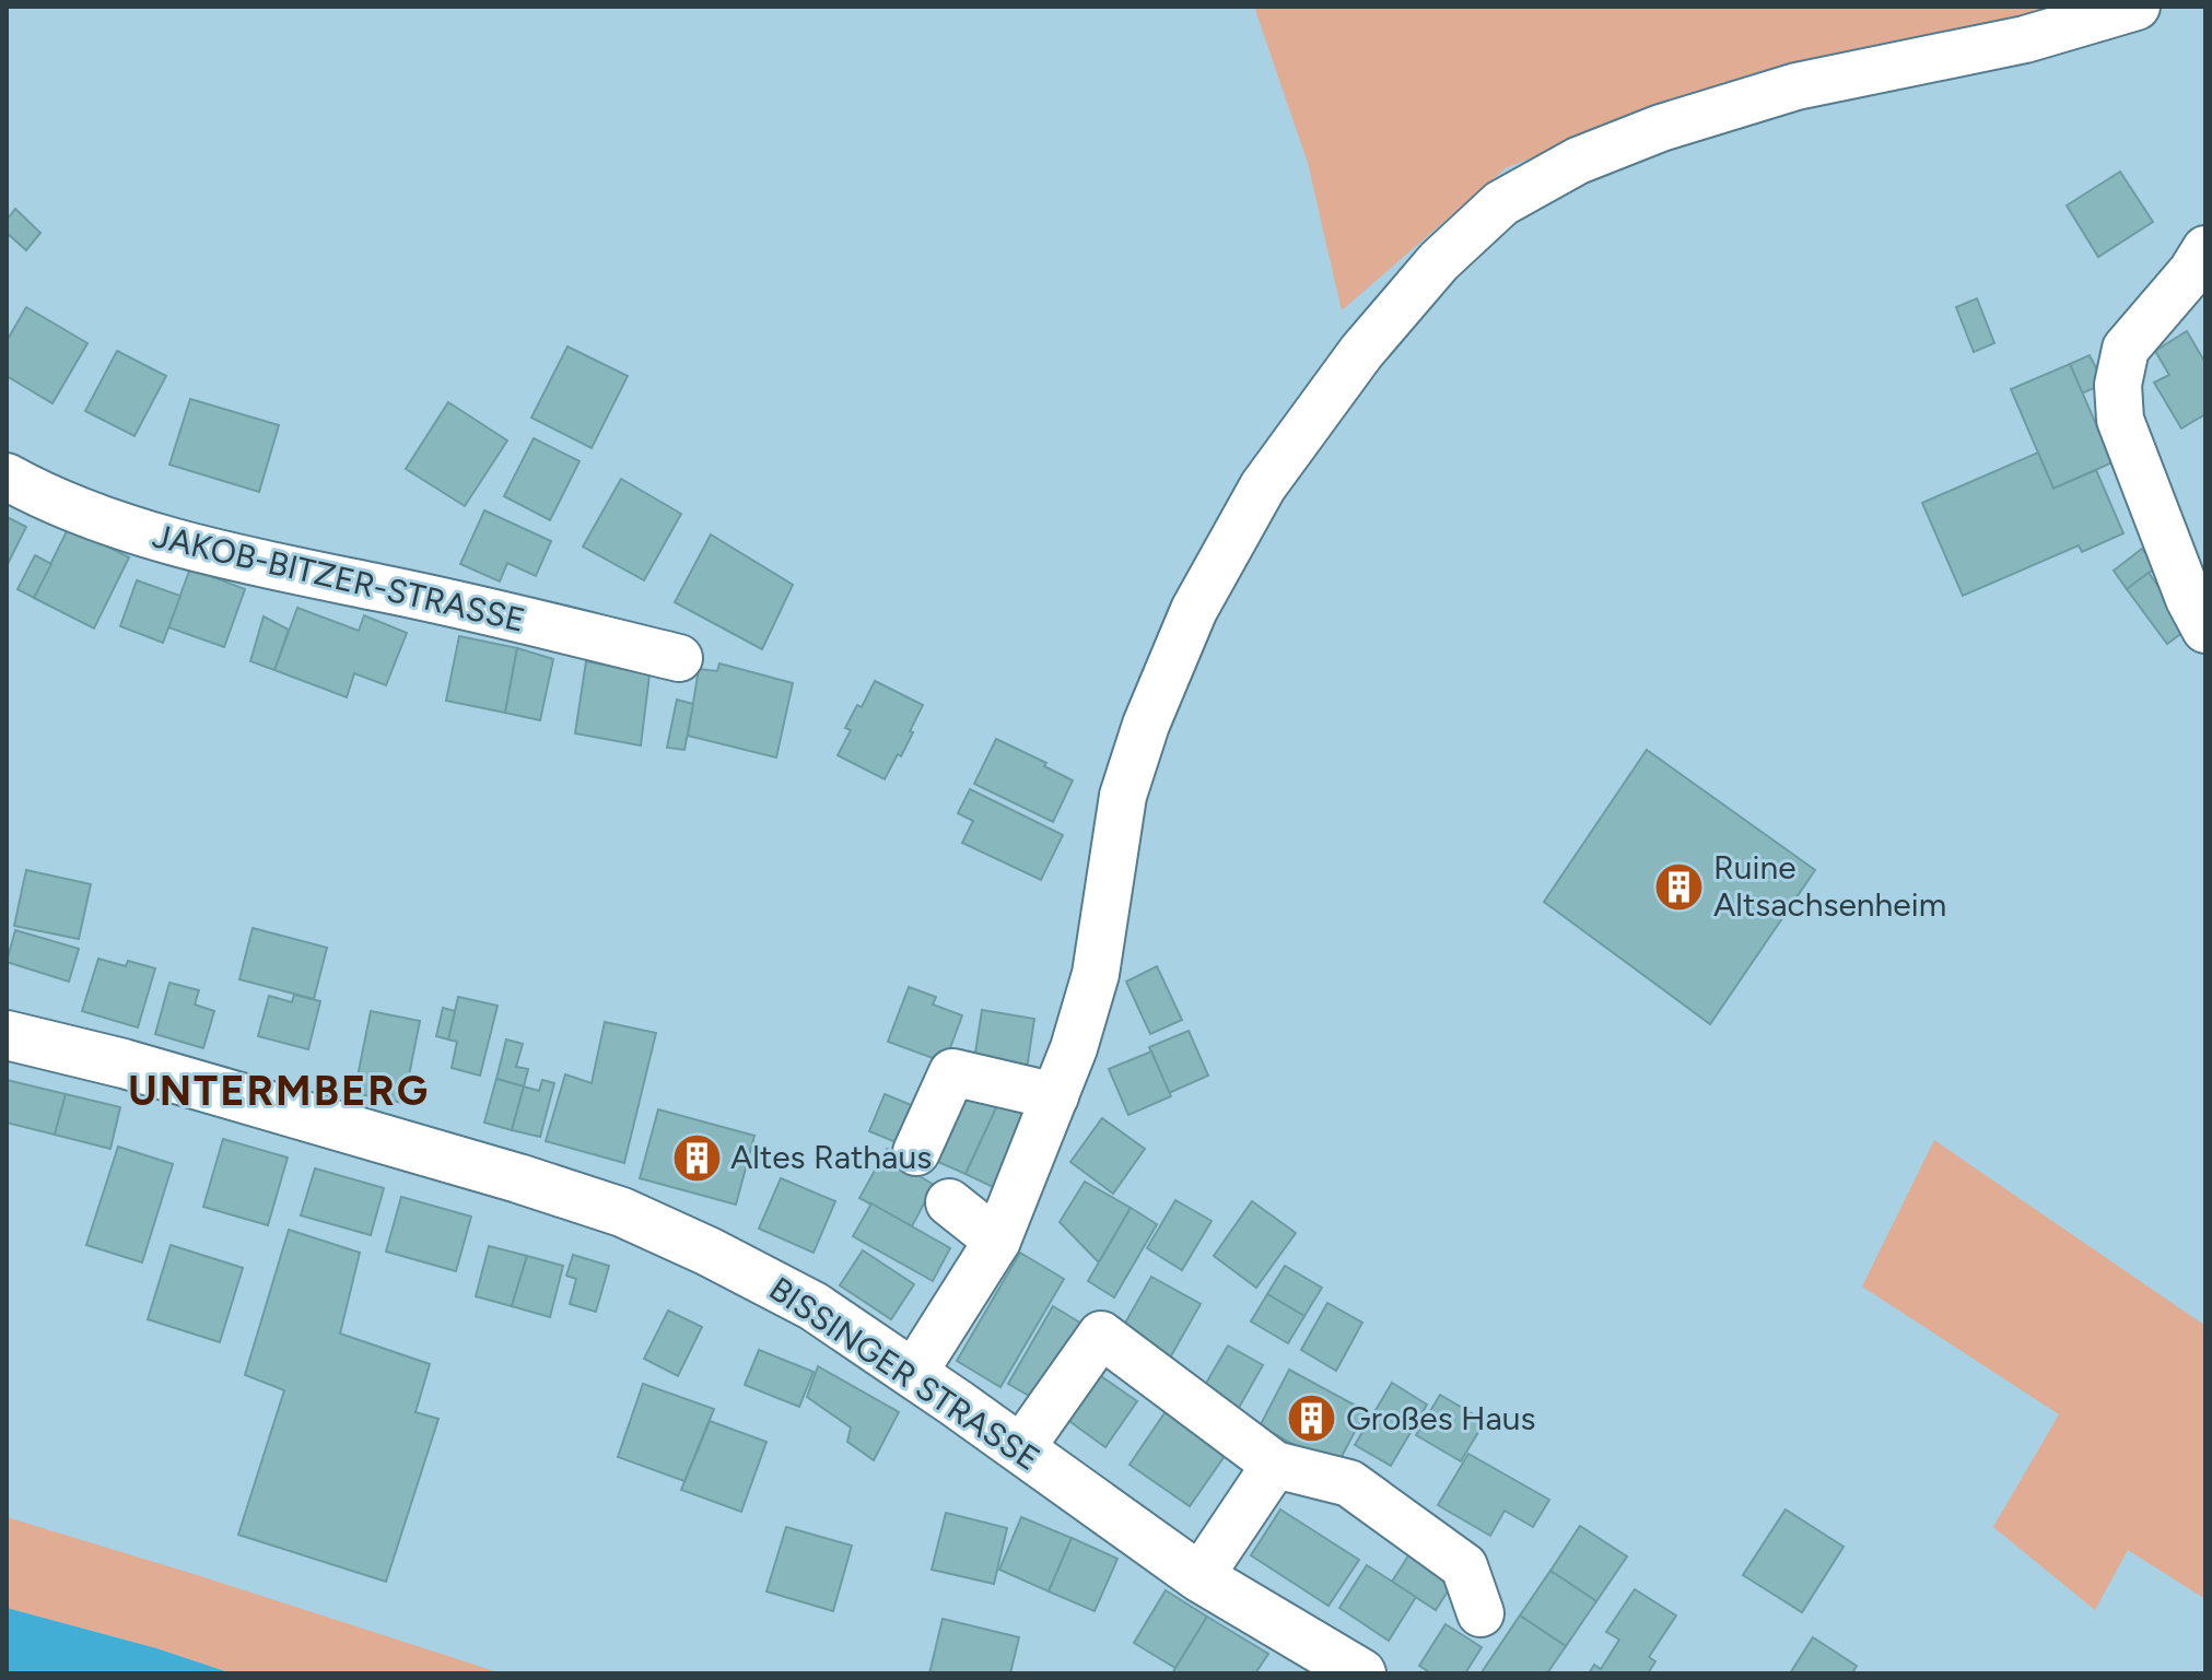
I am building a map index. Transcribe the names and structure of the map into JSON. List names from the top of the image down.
{
  "streets": {
    "main road": ["BISSINGER STRASSE"],
    "street": ["JAKOB-BITZER-STRASSE"]
  },
  "districts": ["UNTERMBERG"],
  "places": {
    "building": ["Ruine Altsachsenheim", "Altes Rathaus", "Großes Haus"]
  }
}
